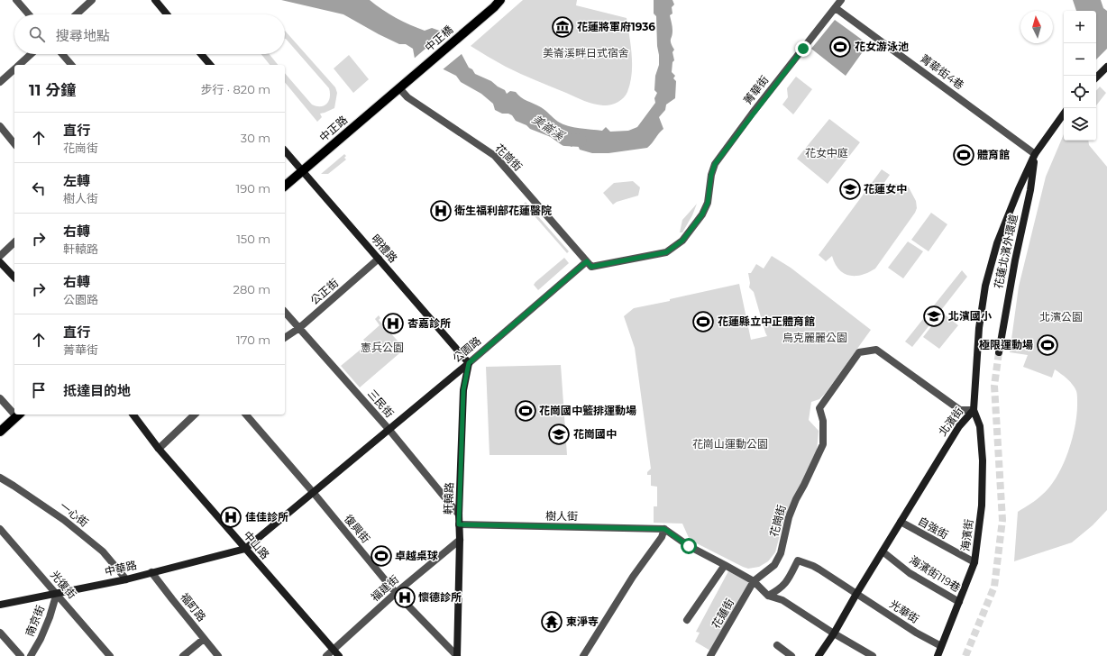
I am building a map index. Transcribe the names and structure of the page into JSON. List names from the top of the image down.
{
  "streets": {
    "main road": ["中正橋", "中正路"],
    "street": [
      "菁華街4巷",
      "菁華街",
      "花崗街",
      "明禮路",
      "花蓮北濱外環道",
      "公正街",
      "公園路",
      "三民街",
      "北濱街",
      "軒轅路",
      "一心街",
      "樹人街",
      "自強街",
      "復興街",
      "海濱街",
      "中山路",
      "中華路",
      "海濱街119巷",
      "光復街",
      "福建街",
      "福町路",
      "光華街",
      "花蓮街",
      "南京街"
    ]
  },
  "crossings": [
    ["中正橋", "中正路"],
    ["中正橋", "花崗街"],
    ["菁華街4巷", "菁華街"],
    ["菁華街4巷", "花蓮北濱外環道"],
    ["菁華街4巷", "北濱街"],
    ["菁華街", "花崗街"],
    ["菁華街", "公園路"],
    ["中正路", "花崗街"],
    ["中正路", "明禮路"],
    ["花崗街", "公園路"],
    ["花崗街", "北濱街"],
    ["花崗街", "海濱街"],
    ["花崗街", "花蓮街"],
    ["明禮路", "公正街"],
    ["明禮路", "公園路"],
    ["明禮路", "軒轅路"],
    ["花蓮北濱外環道", "北濱街"],
    ["公正街", "三民街"],
    ["公園路", "三民街"],
    ["公園路", "軒轅路"],
    ["公園路", "復興街"],
    ["公園路", "中山路"],
    ["公園路", "中華路"],
    ["三民街", "軒轅路"],
    ["北濱街", "自強街"],
    ["北濱街", "海濱街"],
    ["北濱街", "海濱街119巷"],
    ["北濱街", "光華街"],
    ["軒轅路", "樹人街"],
    ["軒轅路", "復興街"],
    ["軒轅路", "福建街"],
    ["一心街", "中華路"],
    ["自強街", "海濱街"],
    ["復興街", "福建街"],
    ["海濱街", "海濱街119巷"],
    ["海濱街", "光華街"],
    ["中山路", "中華路"],
    ["中山路", "福建街"],
    ["中華路", "光復街"],
    ["中華路", "福町路"],
    ["中華路", "南京街"],
    ["光復街", "南京街"]
  ],
  "water": ["美崙溪"],
  "parks": [
    "美崙溪畔日式宿舍",
    "花女中庭",
    "北濱公園",
    "烏克麗麗公園",
    "憲兵公園",
    "花崗山運動公園"
  ],
  "places": {
    "museum": ["花蓮將軍府1936"],
    "sports": [
      "花女游泳池",
      "體育館",
      "花蓮縣立中正體育館",
      "極限運動場",
      "花崗國中籃排運動場",
      "卓越桌球"
    ],
    "school or university": ["花蓮女中", "北濱國小", "花崗國中"],
    "hospital": [
      "衛生福利部花蓮醫院",
      "杏嘉診所",
      "佳佳診所",
      "懷德診所"
    ],
    "temple": ["東淨寺"]
  },
  "north": "top",
  "page": {
    "map_buttons": ["+", "−"],
    "search": "搜尋地點",
    "heading": ["11 分鐘", "步行 · 820 m"],
    "list": [
      ["直行", "花崗街", "30 m"],
      ["左轉", "樹人街", "190 m"],
      ["右轉", "軒轅路", "150 m"],
      ["右轉", "公園路", "280 m"],
      ["直行", "菁華街", "170 m"],
      "抵達目的地"
    ]
  }
}
